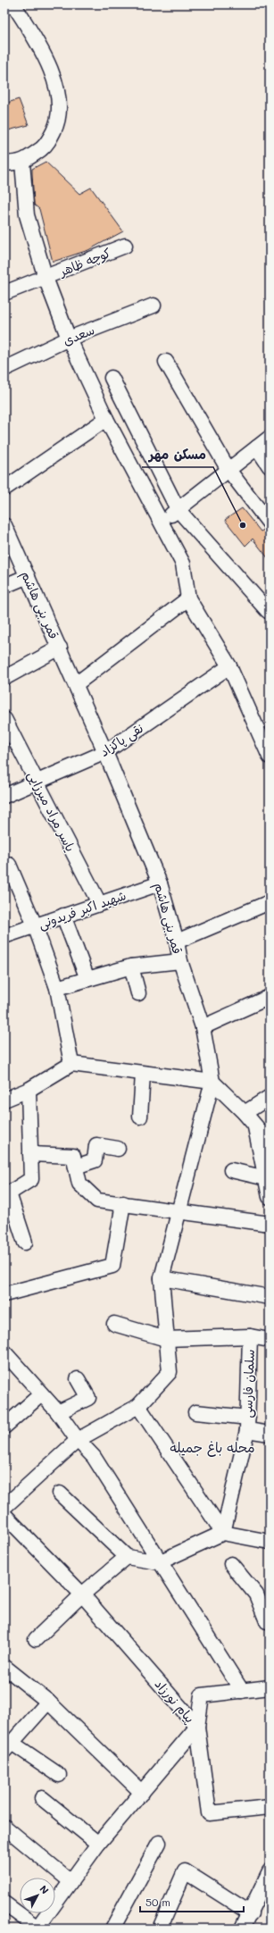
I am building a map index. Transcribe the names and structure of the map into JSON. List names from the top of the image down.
{
  "streets": {
    "street": [
      "کوچه ظاهر",
      "سعدی",
      "قمر بنی هاشم",
      "نقی پاکزاد",
      "یاسر مراد میرزایی",
      "شهید اکبر فریدونی",
      "سلمان فارسی",
      "پیام نورزاد"
    ]
  },
  "crossings": [
    ["قمر بنی هاشم", "نقی پاکزاد"],
    ["قمر بنی هاشم", "شهید اکبر فریدونی"],
    ["نقی پاکزاد", "یاسر مراد میرزایی"],
    ["یاسر مراد میرزایی", "شهید اکبر فریدونی"]
  ],
  "districts": ["محله باغ‌ جمیله"],
  "places": ["مسکن مهر"],
  "scale_bar": "50 m",
  "north": "top right"
}
